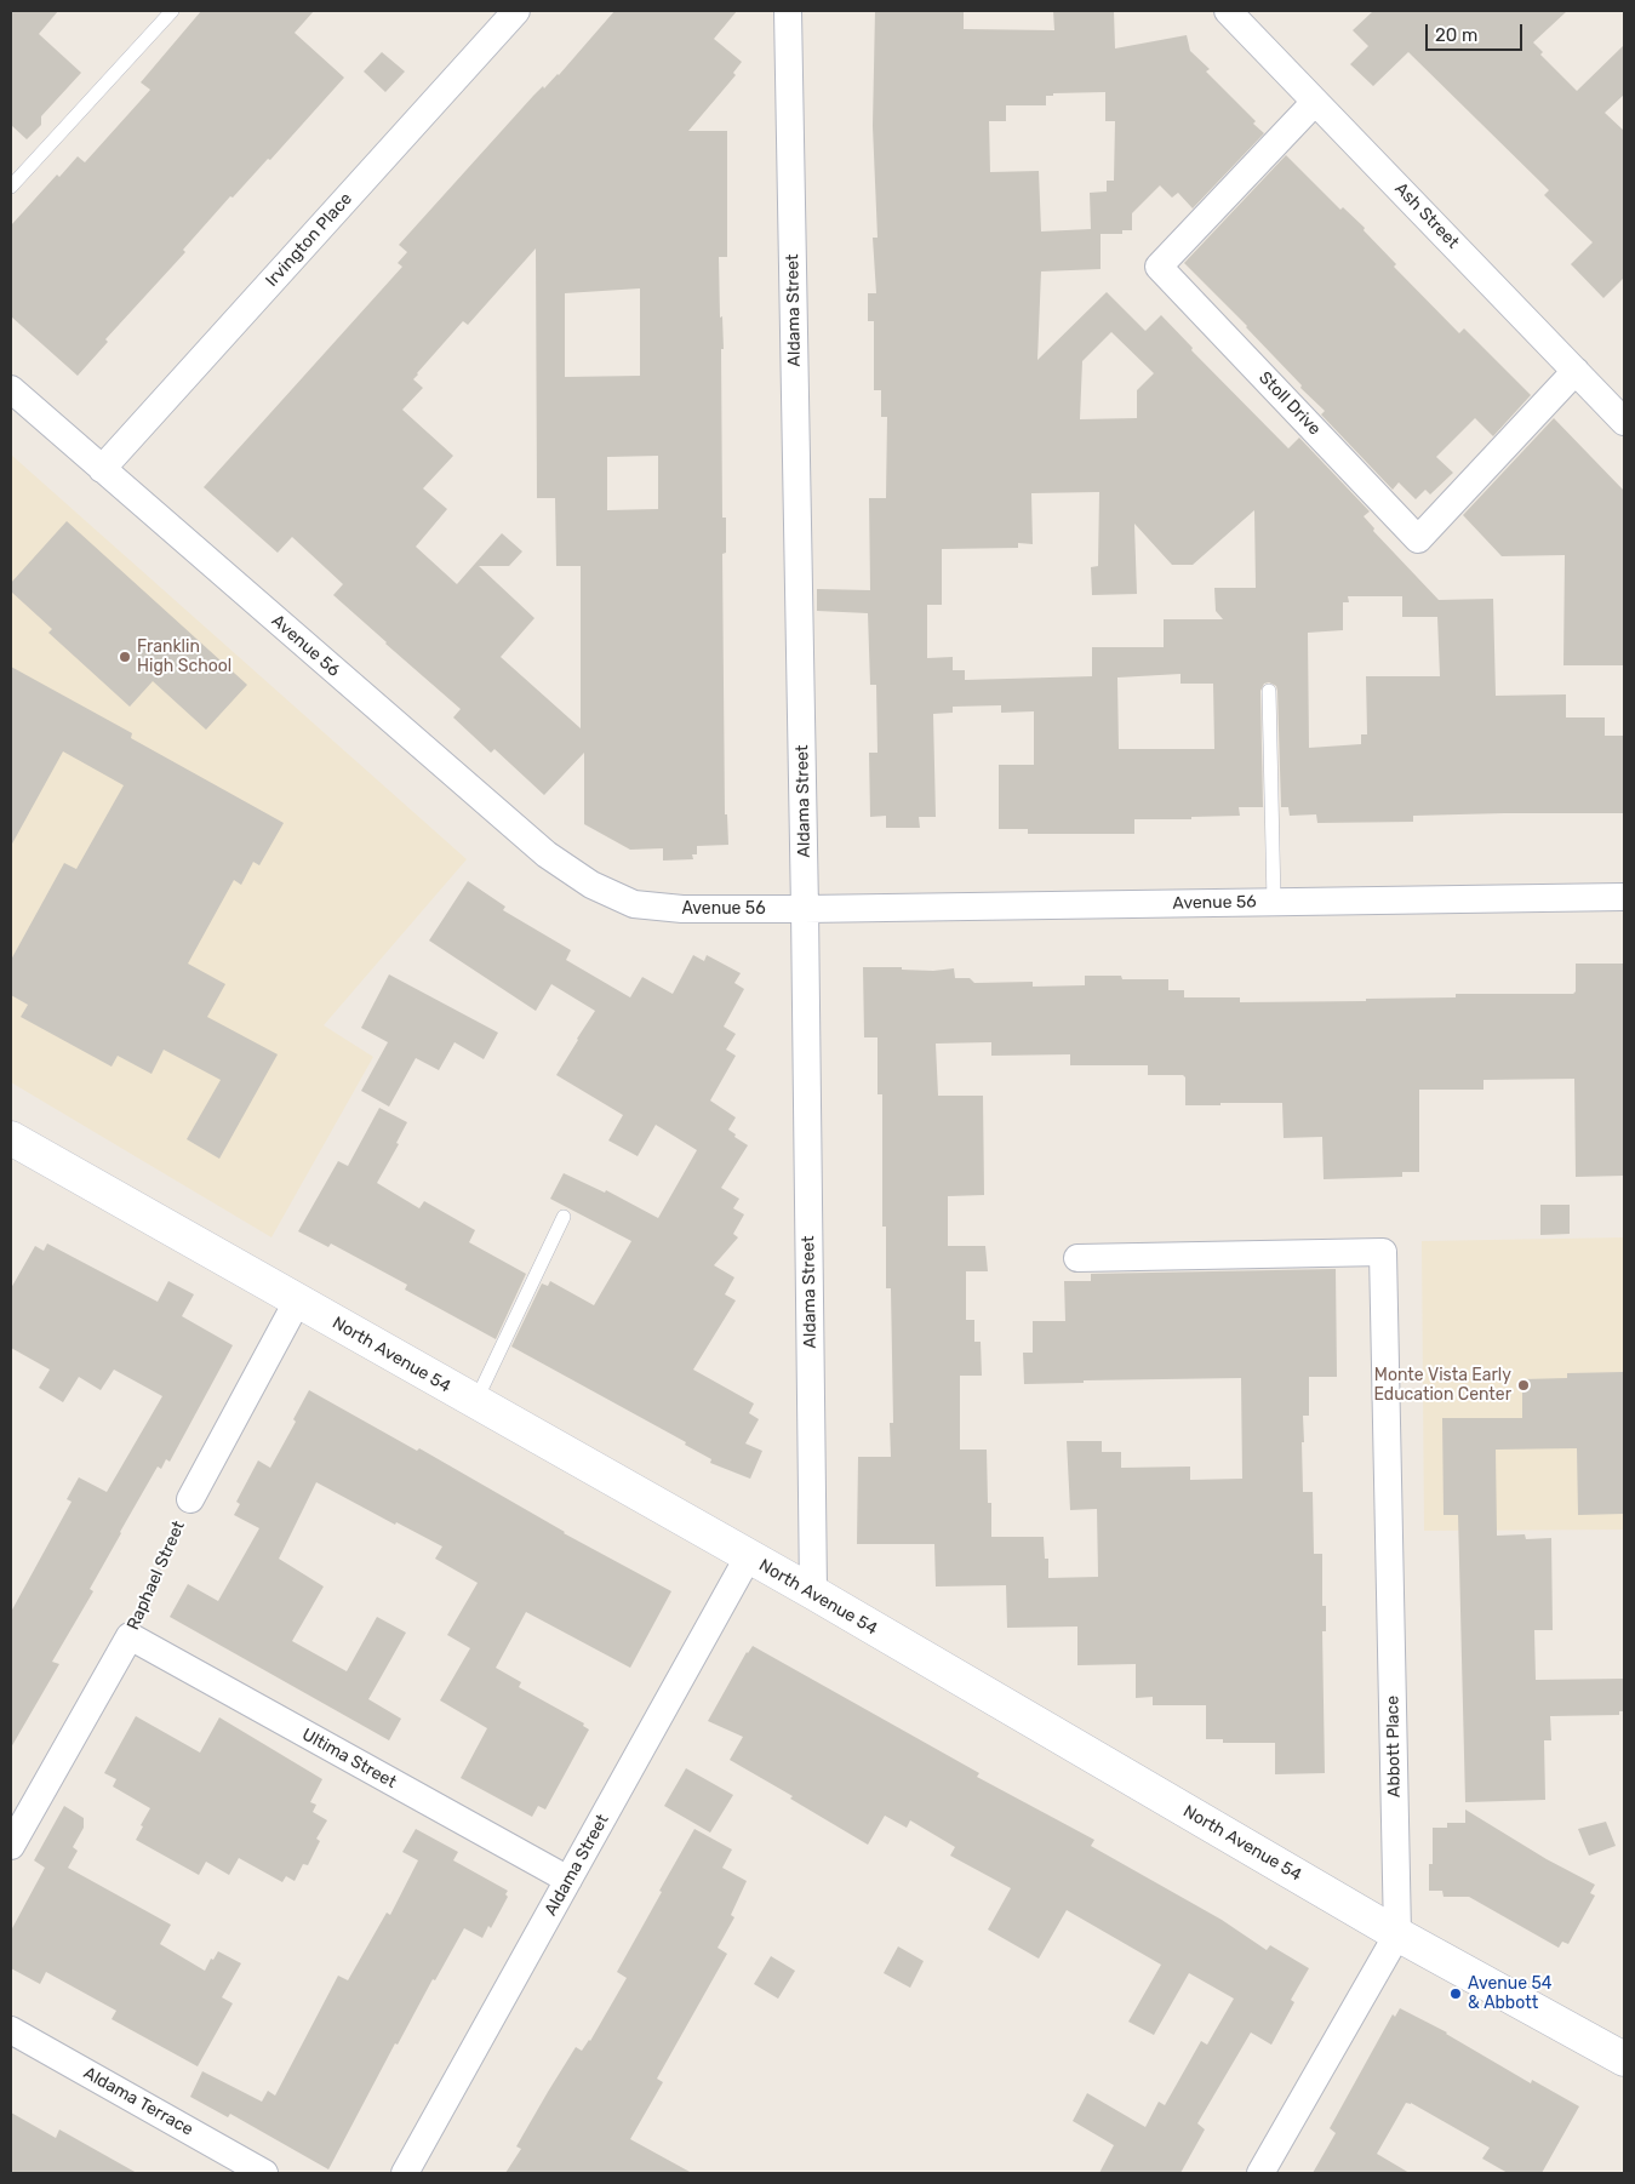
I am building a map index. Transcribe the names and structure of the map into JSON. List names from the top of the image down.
{
  "streets": {
    "street": [
      "Ash Street",
      "Irvington Place",
      "Aldama Street",
      "Stoll Drive",
      "Avenue 56",
      "North Avenue 54",
      "Raphael Street",
      "Abbott Place",
      "Ultima Street",
      "Aldama Terrace"
    ]
  },
  "crossings": [
    ["Ash Street", "Stoll Drive"],
    ["Irvington Place", "Avenue 56"],
    ["Aldama Street", "Avenue 56"],
    ["Aldama Street", "North Avenue 54"],
    ["Aldama Street", "Ultima Street"],
    ["North Avenue 54", "Abbott Place"],
    ["Raphael Street", "Ultima Street"]
  ],
  "places": ["Franklin High School", "Monte Vista Early Education Center", "Avenue 54 & Abbott"],
  "scale_bar": "20 m"
}
